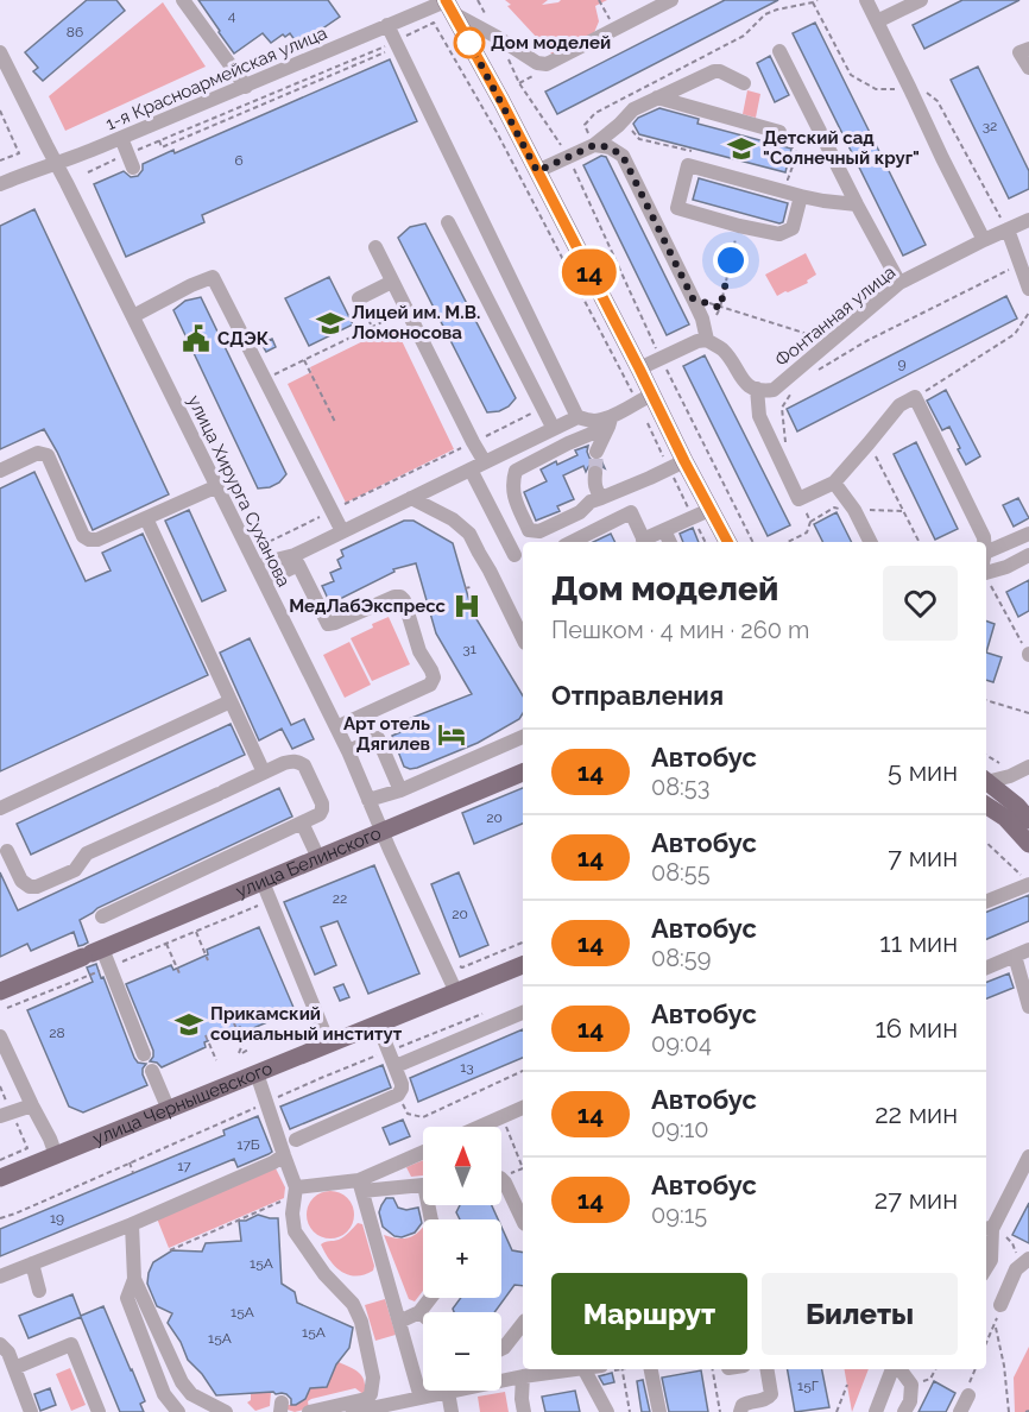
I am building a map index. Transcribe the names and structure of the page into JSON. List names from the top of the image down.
{
  "streets": {
    "main road": ["улица Белинского", "улица Чернышевского"],
    "street": ["1-я Красноармейская улица", "Фонтанная улица", "улица Хирурга Суханова"]
  },
  "crossings": [
    ["1-я Красноармейская улица", "улица Хирурга Суханова"],
    ["улица Хирурга Суханова", "улица Белинского"],
    ["улица Хирурга Суханова", "улица Чернышевского"]
  ],
  "places": {
    "other": ["Дом моделей"],
    "school or university": ["Детский сад \"Солнечный круг\"", "Лицей им. М.В. Ломоносова", "Прикамский социальный институт"],
    "public building": ["СДЭК"],
    "hospital": ["МедЛабЭкспресс"],
    "hotel": ["Арт отель Дягилев"]
  },
  "lines": ["bus line 14"],
  "house_numbers": [
    "4",
    "86",
    "32",
    "6",
    "9",
    "31",
    "20",
    "22",
    "20",
    "28",
    "13",
    "17Б",
    "17",
    "19",
    "15А",
    "15А",
    "15А",
    "15А",
    "15Г"
  ],
  "north": "top",
  "page": {
    "on_map": "14",
    "heading": [
      ["Дом моделей", "Пешком · 4 мин · 260 m"],
      "Отправления"
    ],
    "list": [
      {
        "mark": "14",
        "name": "Автобус",
        "note": "08:53",
        "value": "5 мин"
      },
      {
        "mark": "14",
        "name": "Автобус",
        "note": "08:55",
        "value": "7 мин"
      },
      {
        "mark": "14",
        "name": "Автобус",
        "note": "08:59",
        "value": "11 мин"
      },
      {
        "mark": "14",
        "name": "Автобус",
        "note": "09:04",
        "value": "16 мин"
      },
      {
        "mark": "14",
        "name": "Автобус",
        "note": "09:10",
        "value": "22 мин"
      },
      {
        "mark": "14",
        "name": "Автобус",
        "note": "09:15",
        "value": "27 мин"
      }
    ],
    "map_buttons": ["+", "−"],
    "buttons": ["Маршрут", "Билеты"]
  }
}
